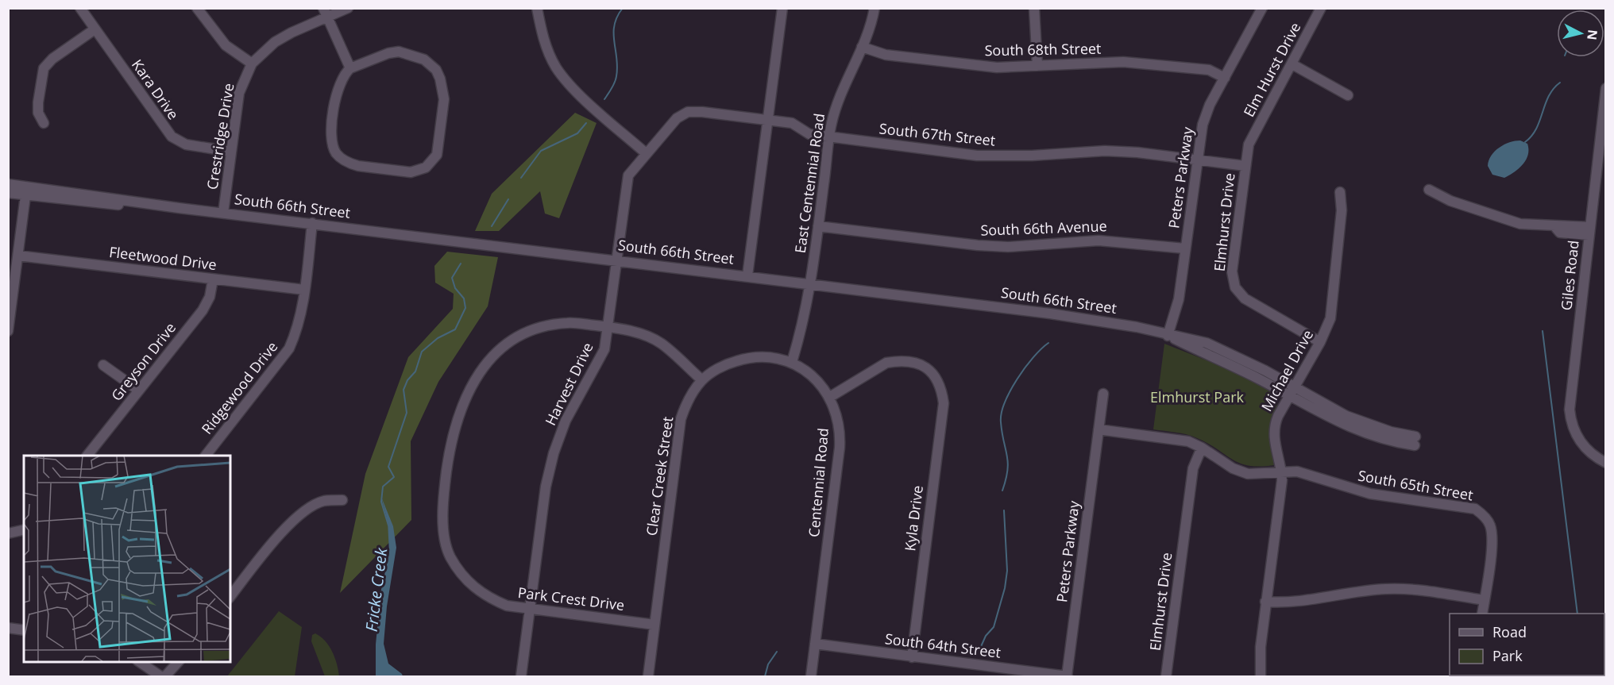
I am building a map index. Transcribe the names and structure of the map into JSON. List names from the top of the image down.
{
  "streets": {
    "street": [
      "South 68th Street",
      "Elm Hurst Drive",
      "Kara Drive",
      "South 67th Street",
      "Crestridge Drive",
      "Peters Parkway",
      "East Centennial Road",
      "South 66th Street",
      "Elmhurst Drive",
      "South 66th Avenue",
      "Fleetwood Drive",
      "Giles Road",
      "Greyson Drive",
      "Michael Drive",
      "Harvest Drive",
      "Ridgewood Drive",
      "Clear Creek Street",
      "Centennial Road",
      "South 65th Street",
      "Kyla Drive",
      "Park Crest Drive",
      "South 64th Street"
    ]
  },
  "crossings": [
    ["South 68th Street", "Peters Parkway"],
    ["South 68th Street", "East Centennial Road"],
    ["Elm Hurst Drive", "Elmhurst Drive"],
    ["Kara Drive", "Crestridge Drive"],
    ["South 67th Street", "Peters Parkway"],
    ["South 67th Street", "East Centennial Road"],
    ["South 67th Street", "Elmhurst Drive"],
    ["South 67th Street", "Harvest Drive"],
    ["Crestridge Drive", "South 66th Street"],
    ["Peters Parkway", "South 66th Street"],
    ["Peters Parkway", "South 66th Avenue"],
    ["Peters Parkway", "South 65th Street"],
    ["Peters Parkway", "South 64th Street"],
    ["East Centennial Road", "South 66th Street"],
    ["East Centennial Road", "South 66th Avenue"],
    ["South 66th Street", "Michael Drive"],
    ["South 66th Street", "Harvest Drive"],
    ["South 66th Street", "Ridgewood Drive"],
    ["Elmhurst Drive", "Michael Drive"],
    ["Elmhurst Drive", "South 65th Street"],
    ["Fleetwood Drive", "Greyson Drive"],
    ["Fleetwood Drive", "Ridgewood Drive"],
    ["Michael Drive", "South 65th Street"],
    ["Harvest Drive", "Park Crest Drive"],
    ["Clear Creek Street", "Centennial Road"],
    ["Clear Creek Street", "Park Crest Drive"],
    ["Centennial Road", "Kyla Drive"],
    ["Centennial Road", "South 64th Street"],
    ["Kyla Drive", "South 64th Street"]
  ],
  "water": ["Fricke Creek"],
  "parks": ["Elmhurst Park"],
  "legend": ["Road", "Park"],
  "north": "right"
}
